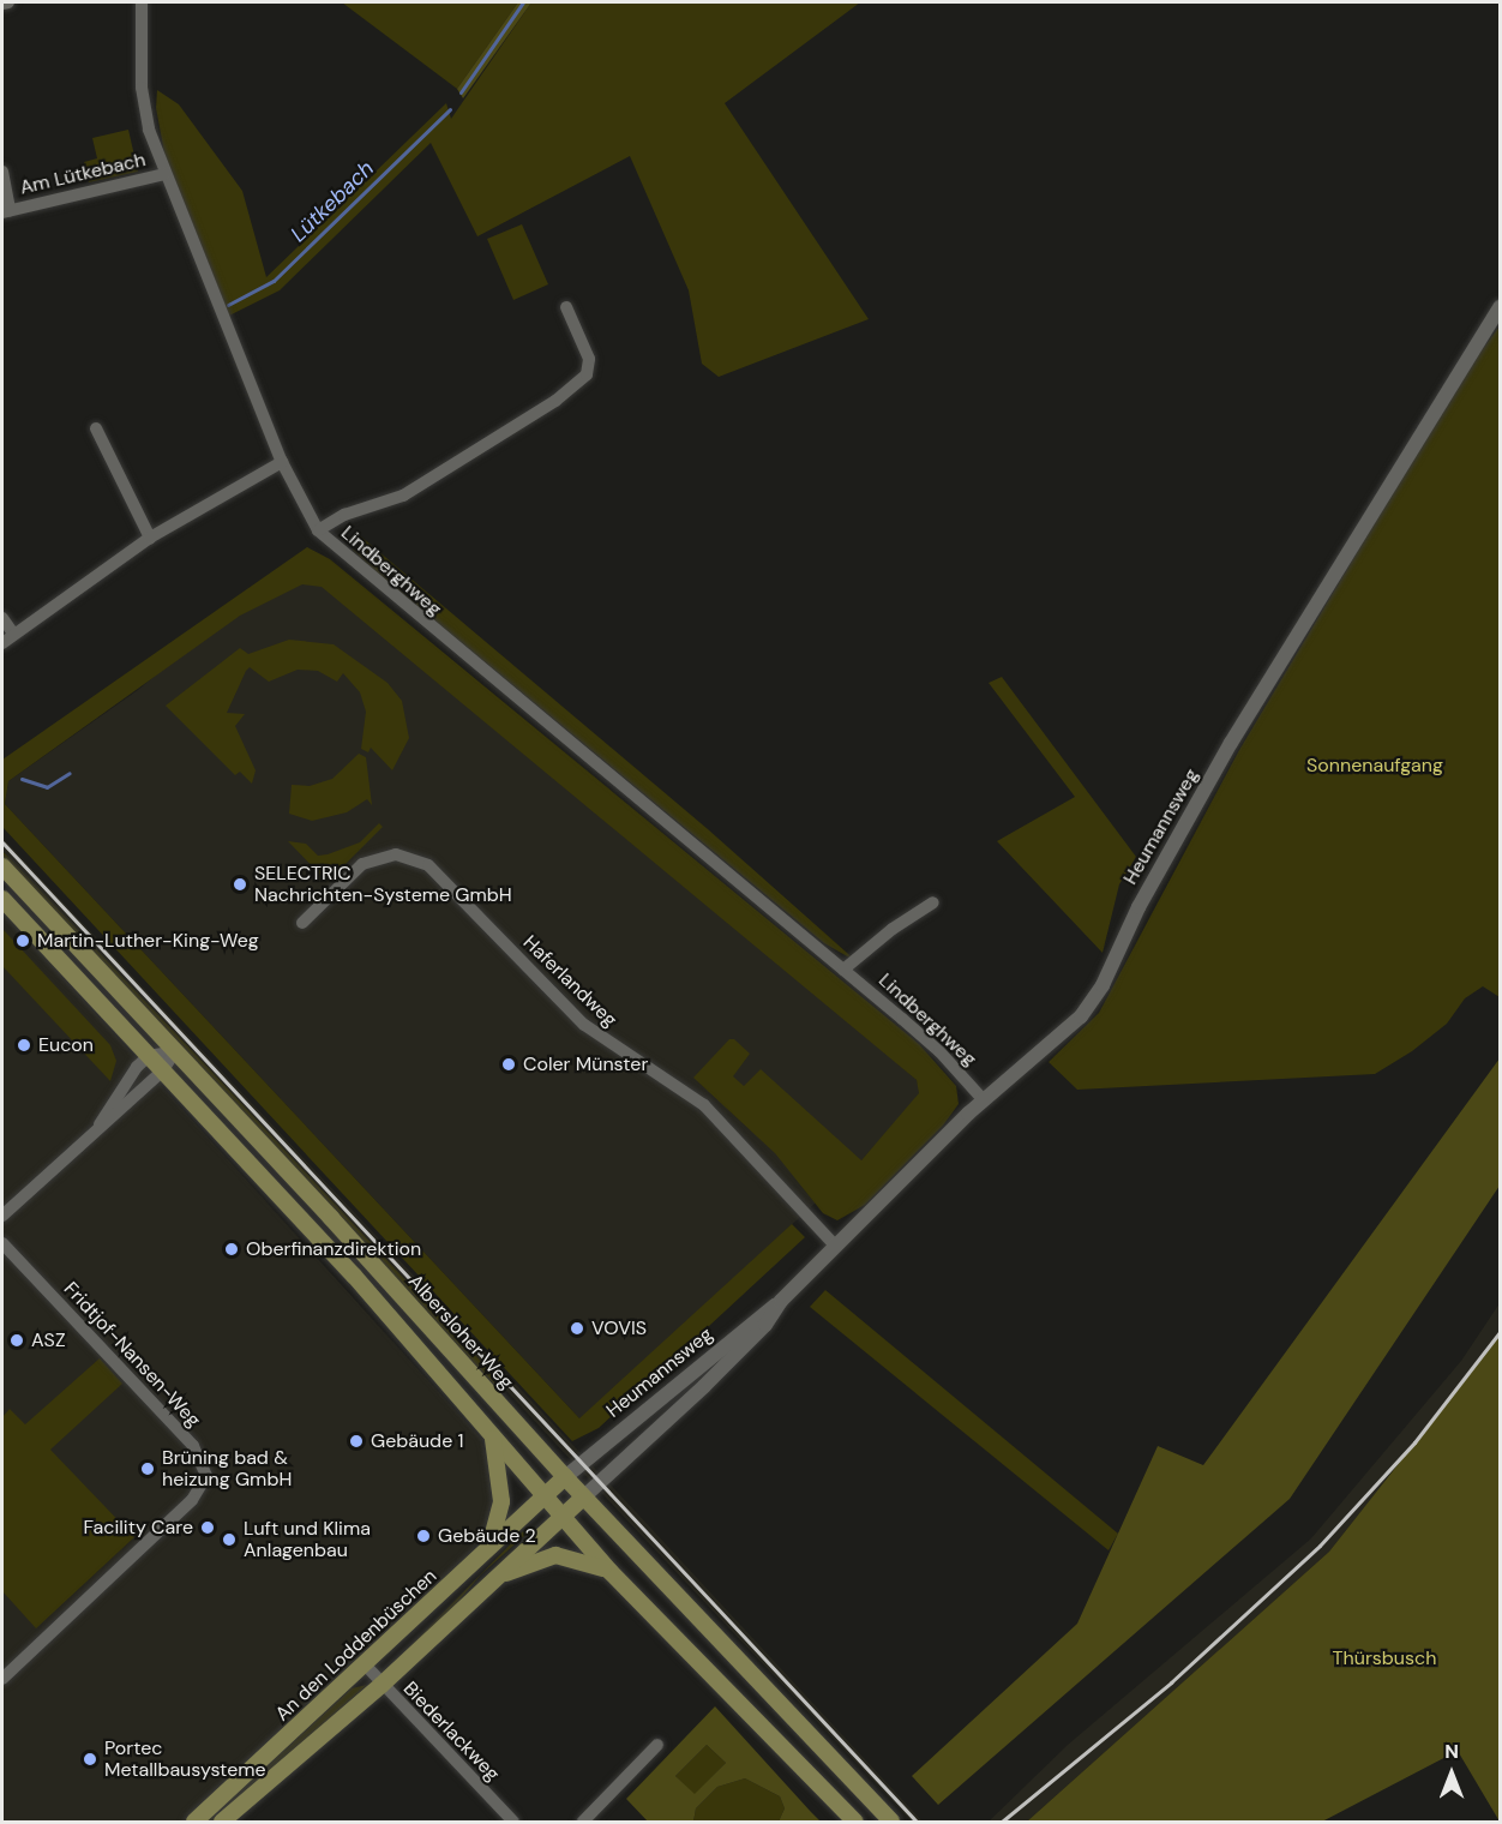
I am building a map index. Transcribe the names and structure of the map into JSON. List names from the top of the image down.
{
  "streets": {
    "main road": ["Albersloher Weg", "An den Loddenbüschen"],
    "street": [
      "Am Lütkebach",
      "Lindberghweg",
      "Heumannsweg",
      "Haferlandweg",
      "Fridtjof-Nansen-Weg",
      "Biederlackweg"
    ]
  },
  "crossings": [
    ["Am Lütkebach", "Lindberghweg"],
    ["Lindberghweg", "Heumannsweg"],
    ["Heumannsweg", "Haferlandweg"],
    ["Heumannsweg", "Albersloher Weg"],
    ["Heumannsweg", "An den Loddenbüschen"],
    ["Albersloher Weg", "An den Loddenbüschen"],
    ["An den Loddenbüschen", "Biederlackweg"]
  ],
  "water": ["Lütkebach"],
  "parks": ["Sonnenaufgang", "Thürsbusch"],
  "places": [
    "SELECTRIC Nachrichten-Systeme GmbH",
    "Martin-Luther-King-Weg",
    "Eucon",
    "Coler Münster",
    "Oberfinanzdirektion",
    "VOVIS",
    "ASZ",
    "Gebäude 1",
    "Brüning bad & heizung GmbH",
    "Facility Care",
    "Gebäude 2",
    "Luft und Klima Anlagenbau",
    "Portec Metallbausysteme"
  ],
  "north": "top"
}
